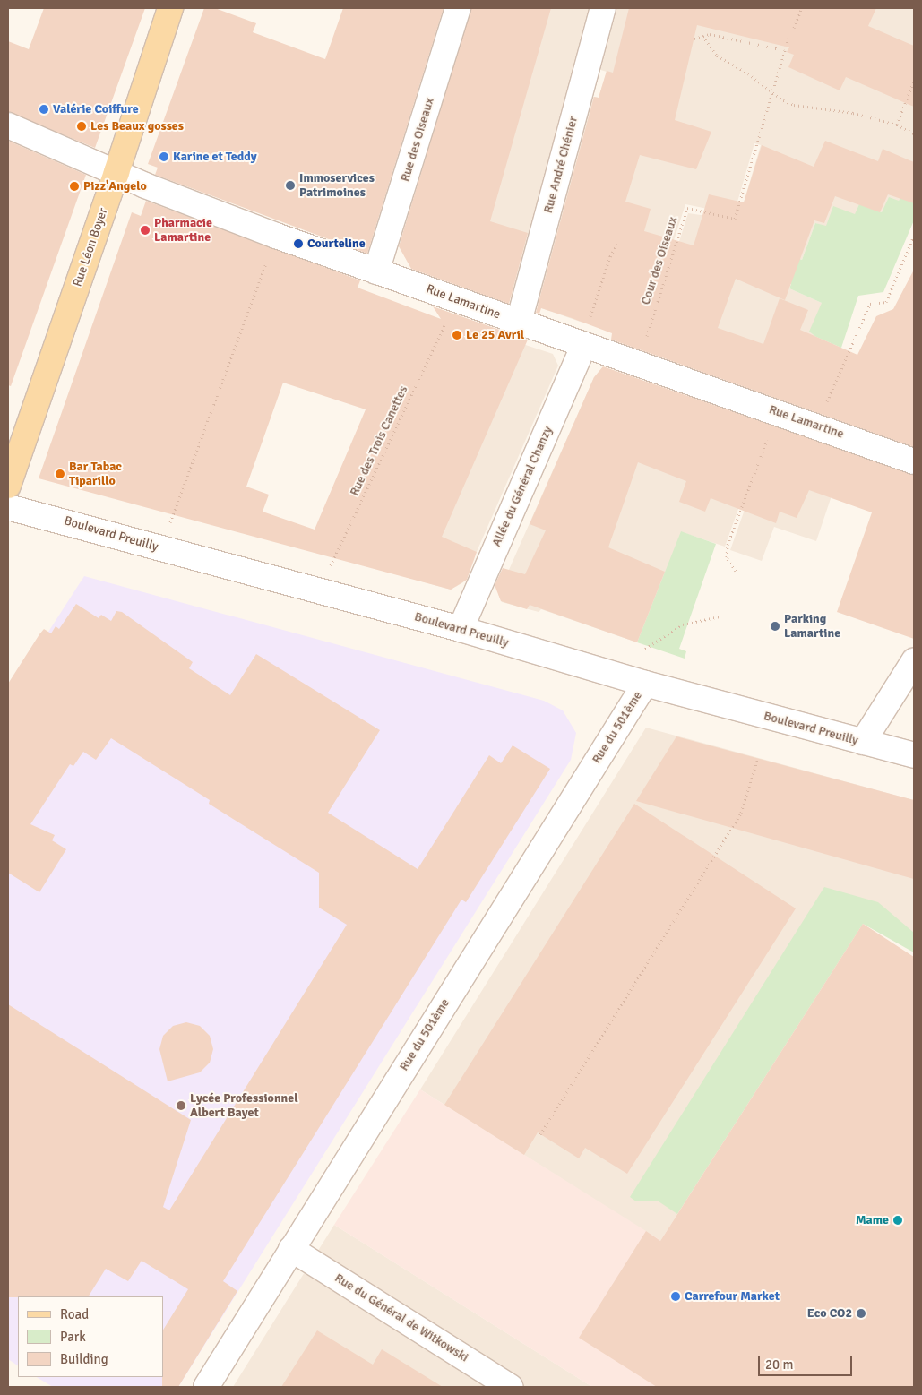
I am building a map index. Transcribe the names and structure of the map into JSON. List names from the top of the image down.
{
  "streets": {
    "main road": ["Rue Léon Boyer"],
    "street": [
      "Rue des Oiseaux",
      "Rue André Chénier",
      "Rue Lamartine",
      "Allée du Général Chanzy",
      "Boulevard Preuilly",
      "Rue du 501ème",
      "Rue du Général de Witkowski"
    ],
    "path": ["Cour des Oiseaux", "Rue des Trois Canettes"]
  },
  "crossings": [
    ["Rue des Oiseaux", "Rue Lamartine"],
    ["Rue André Chénier", "Rue Lamartine"],
    ["Rue Léon Boyer", "Rue Lamartine"],
    ["Cour des Oiseaux", "Rue Lamartine"],
    ["Rue Lamartine", "Rue des Trois Canettes"],
    ["Rue Lamartine", "Allée du Général Chanzy"],
    ["Rue des Trois Canettes", "Boulevard Preuilly"],
    ["Allée du Général Chanzy", "Boulevard Preuilly"],
    ["Boulevard Preuilly", "Rue du 501ème"],
    ["Rue du 501ème", "Rue du Général de Witkowski"]
  ],
  "places": [
    "Valérie Coiffure",
    "Les Beaux gosses",
    "Karine et Teddy",
    "Immoservices Patrimoines",
    "Pizz'Angelo",
    "Pharmacie Lamartine",
    "Courteline",
    "Le 25 Avril",
    "Bar Tabac Tiparillo",
    "Parking Lamartine",
    "Lycée Professionnel Albert Bayet",
    "Mame",
    "Carrefour Market",
    "Eco CO2"
  ],
  "legend": ["Road", "Park", "Building"],
  "scale_bar": "20 m"
}
